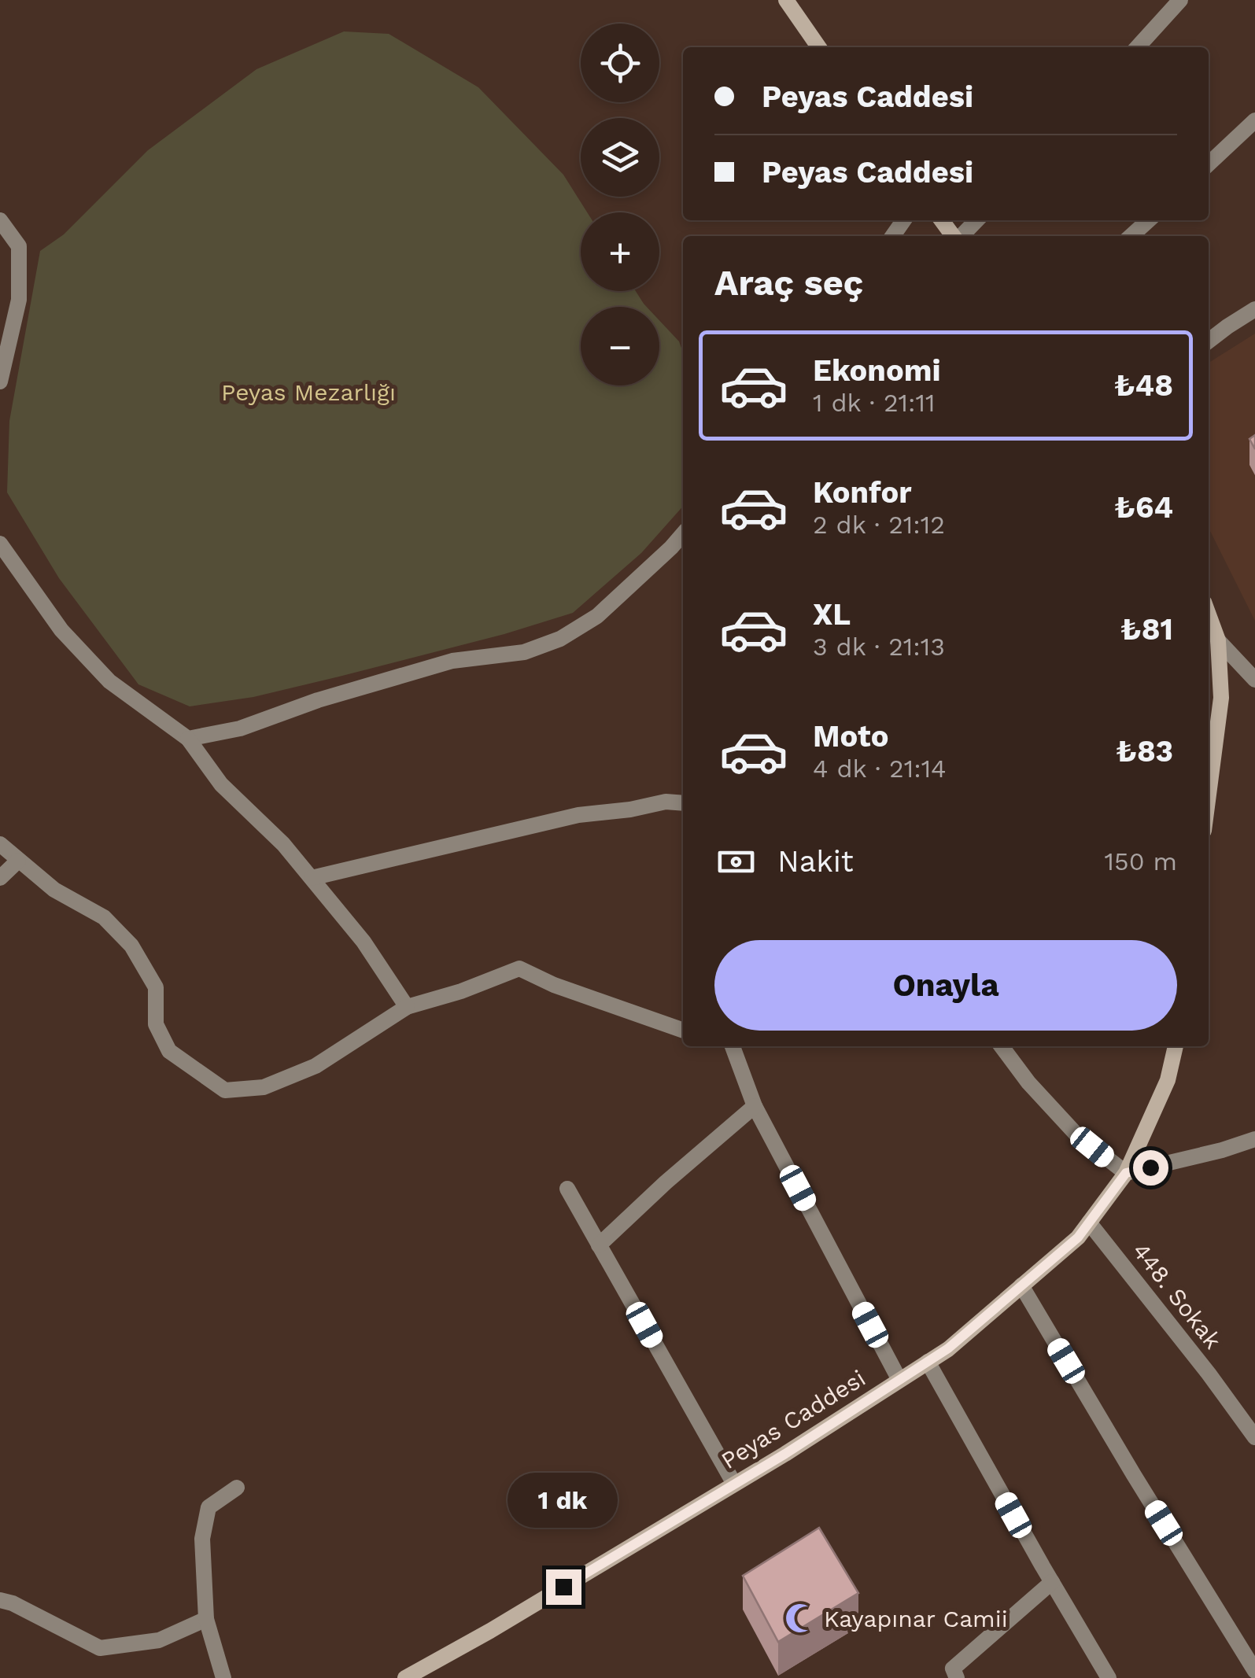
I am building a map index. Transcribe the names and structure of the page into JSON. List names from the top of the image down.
{
  "streets": {
    "street": ["448. Sokak", "Peyas Caddesi"]
  },
  "crossings": [
    ["448. Sokak", "Peyas Caddesi"]
  ],
  "parks": ["Peyas Mezarlığı"],
  "places": {
    "mosque": ["Kayapınar Camii"]
  },
  "page": {
    "map_buttons": ["+", "−"],
    "banner": ["Peyas Caddesi", "Peyas Caddesi"],
    "heading": "Araç seç",
    "list": [
      {
        "name": "Ekonomi",
        "note": "1 dk · 21:11",
        "value": "₺48"
      },
      {
        "name": "Konfor",
        "note": "2 dk · 21:12",
        "value": "₺64"
      },
      {
        "name": "XL",
        "note": "3 dk · 21:13",
        "value": "₺81"
      },
      {
        "name": "Moto",
        "note": "4 dk · 21:14",
        "value": "₺83"
      }
    ],
    "pay": ["Nakit", "150 m"],
    "buttons": "Onayla",
    "bubble": "1 dk"
  }
}
